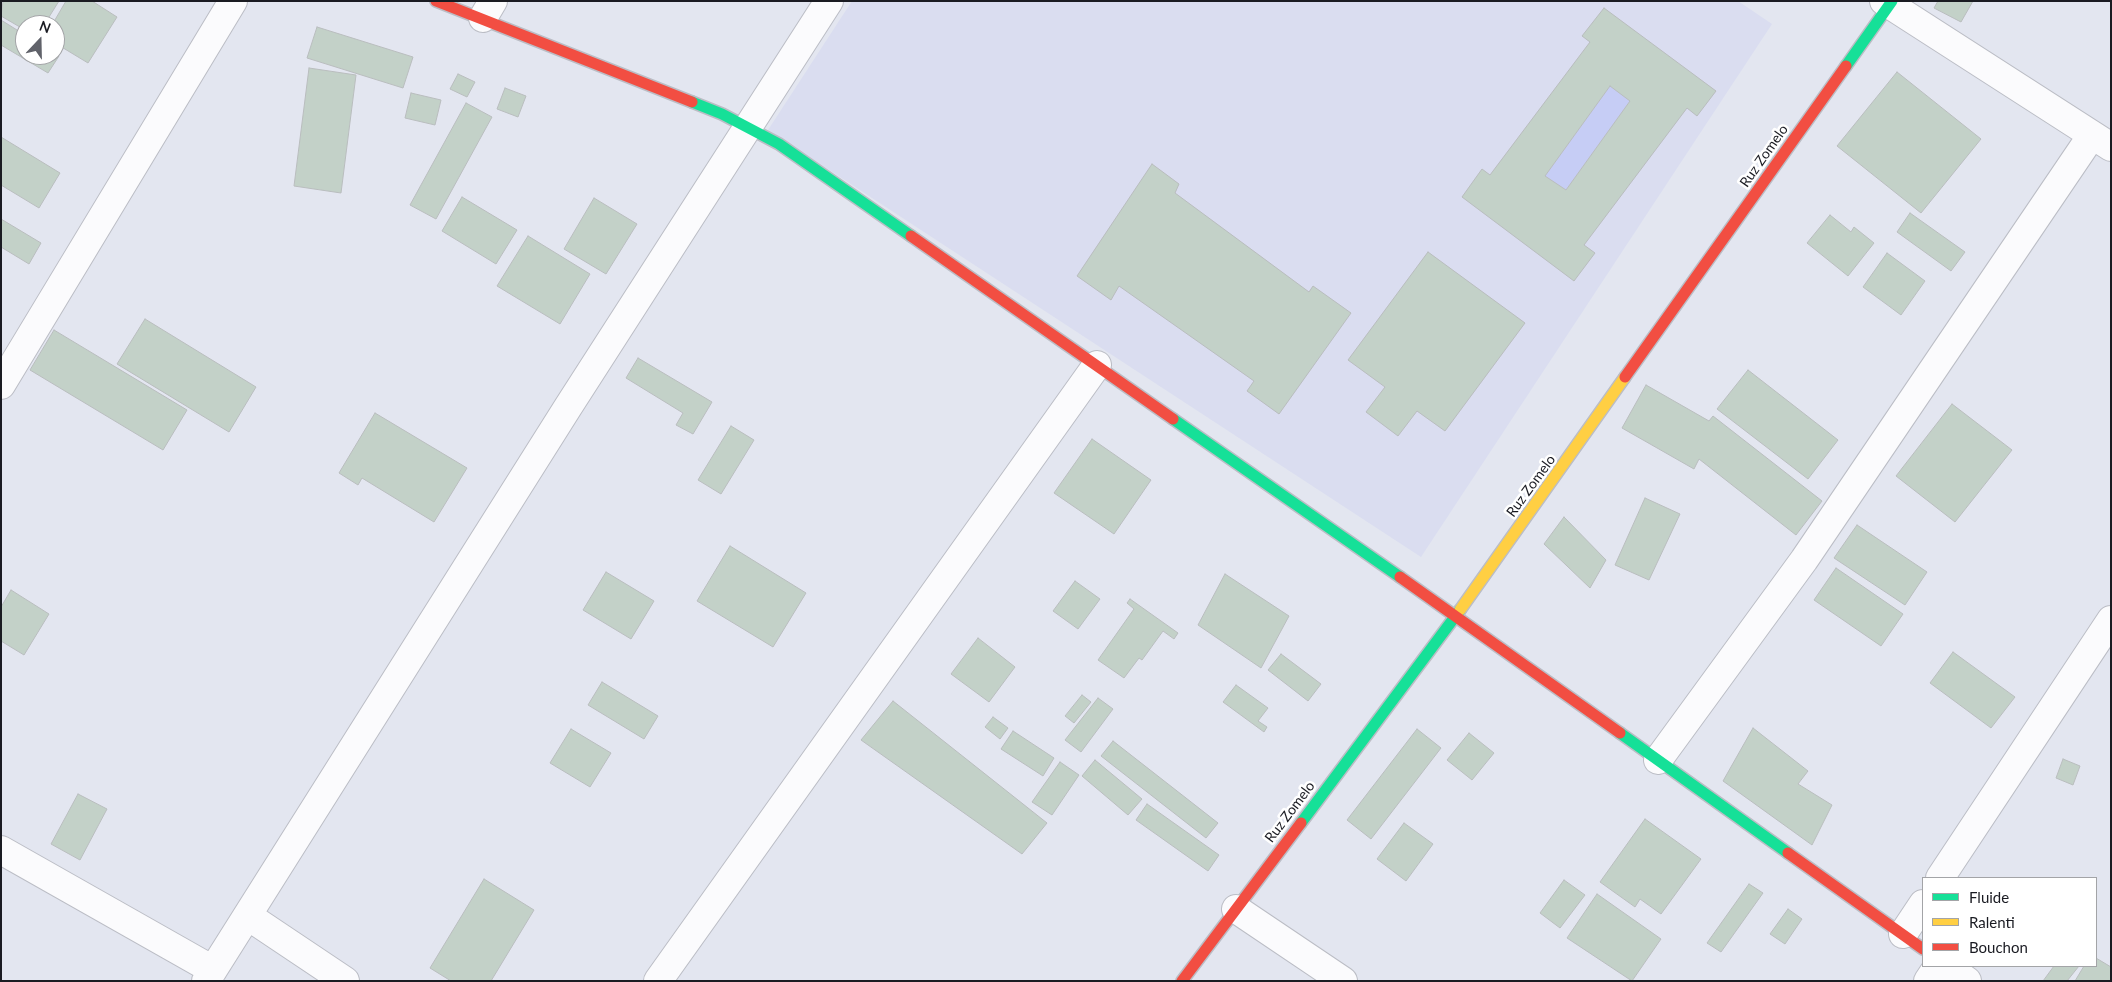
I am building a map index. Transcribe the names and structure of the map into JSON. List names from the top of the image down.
{
  "streets": {
    "street": ["Ruz Zomelo"]
  },
  "legend": ["Fluide", "Ralenti", "Bouchon"],
  "north": "top"
}
